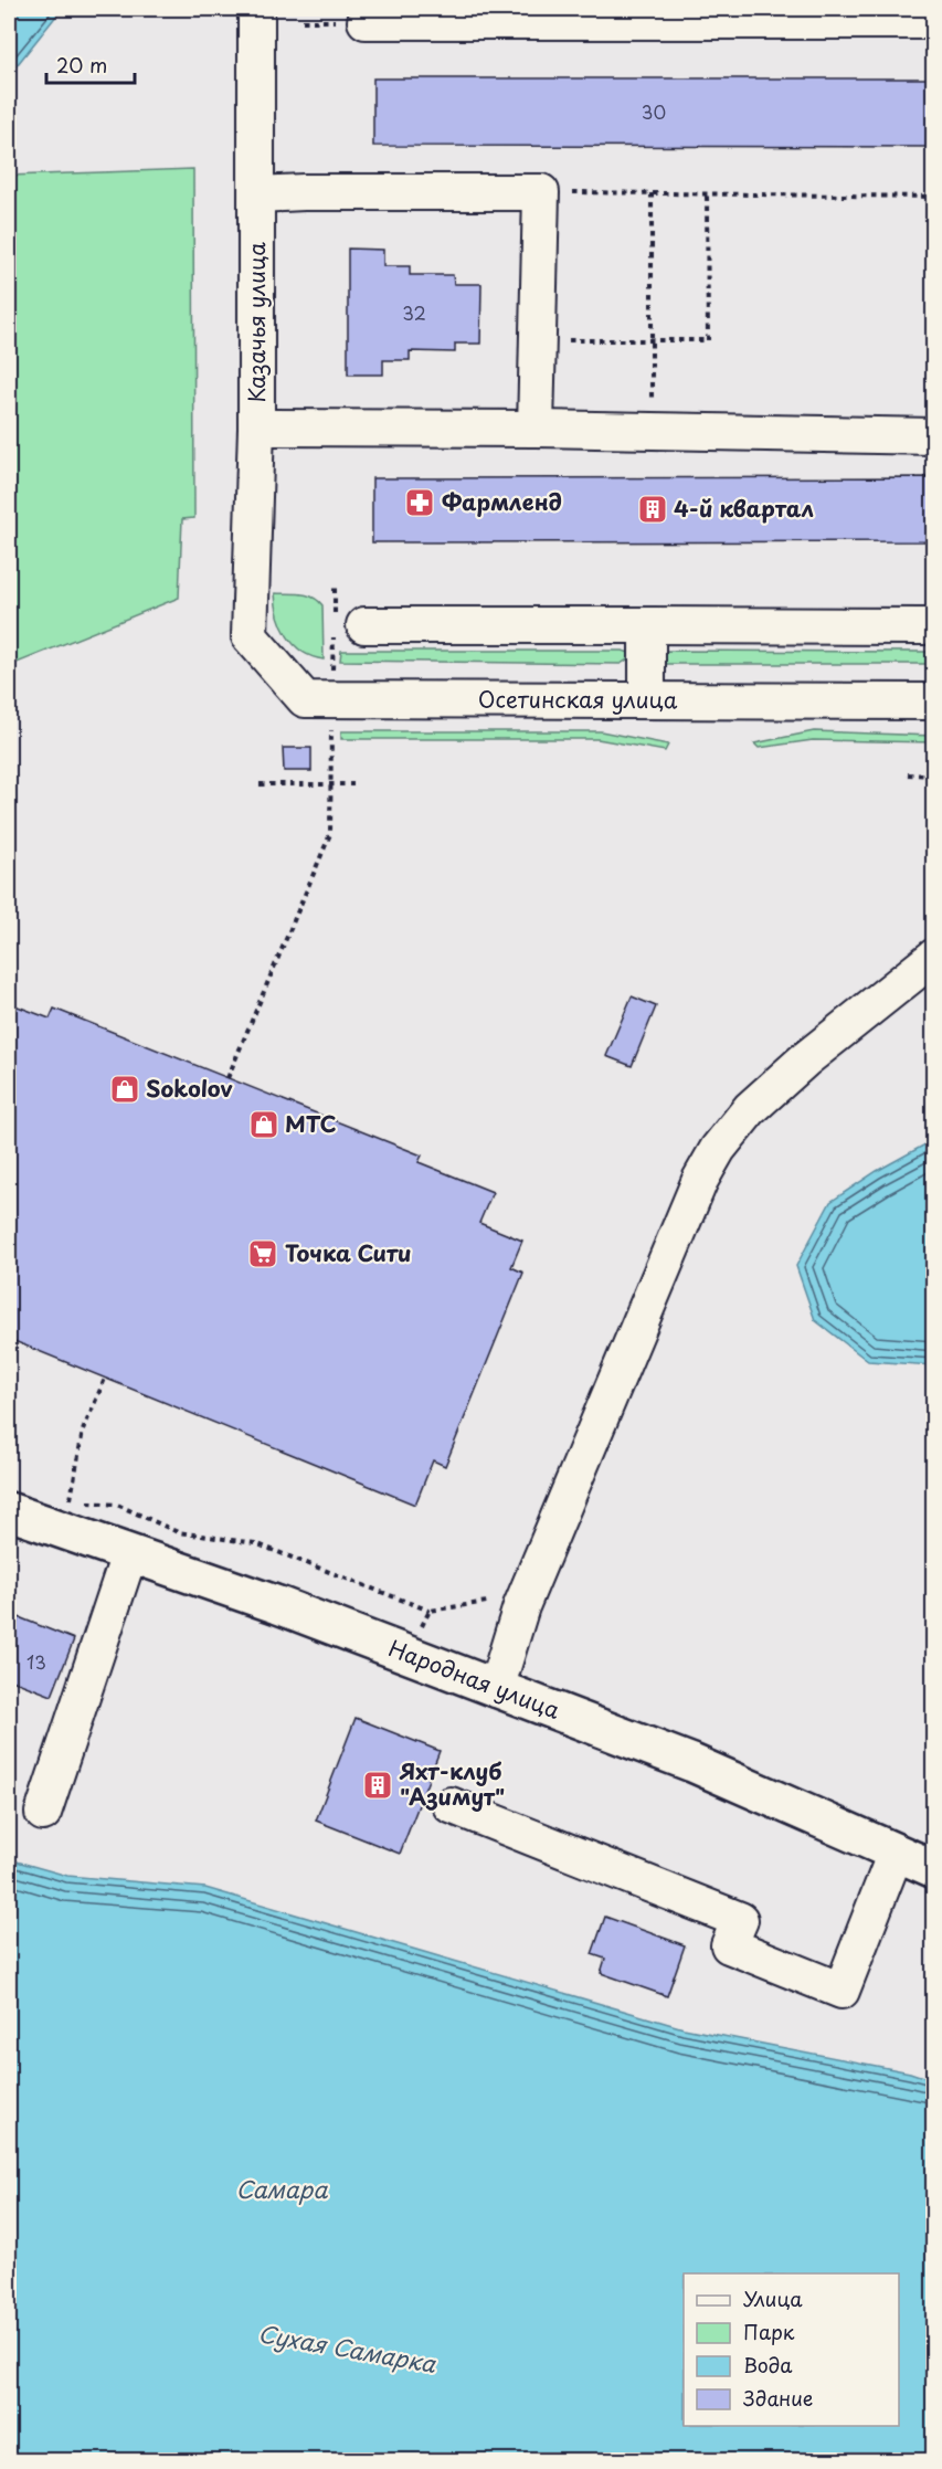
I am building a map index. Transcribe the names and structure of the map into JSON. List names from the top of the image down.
{
  "streets": {
    "main road": ["Народная улица"],
    "street": ["Казачья улица", "Осетинская улица"]
  },
  "crossings": [
    ["Казачья улица", "Осетинская улица"]
  ],
  "water": ["Самара", "Сухая Самарка"],
  "places": {
    "pharmacy": ["Фармленд"],
    "building": ["4-й квартал", "Яхт-клуб \"Азимут\""],
    "shop": ["Sokolov", "МТС"],
    "supermarket": ["Точка Сити"]
  },
  "house_numbers": ["30", "32", "13"],
  "legend": [
    "Улица",
    "Парк",
    "Вода",
    "Здание"
  ],
  "scale_bar": "20 m"
}
